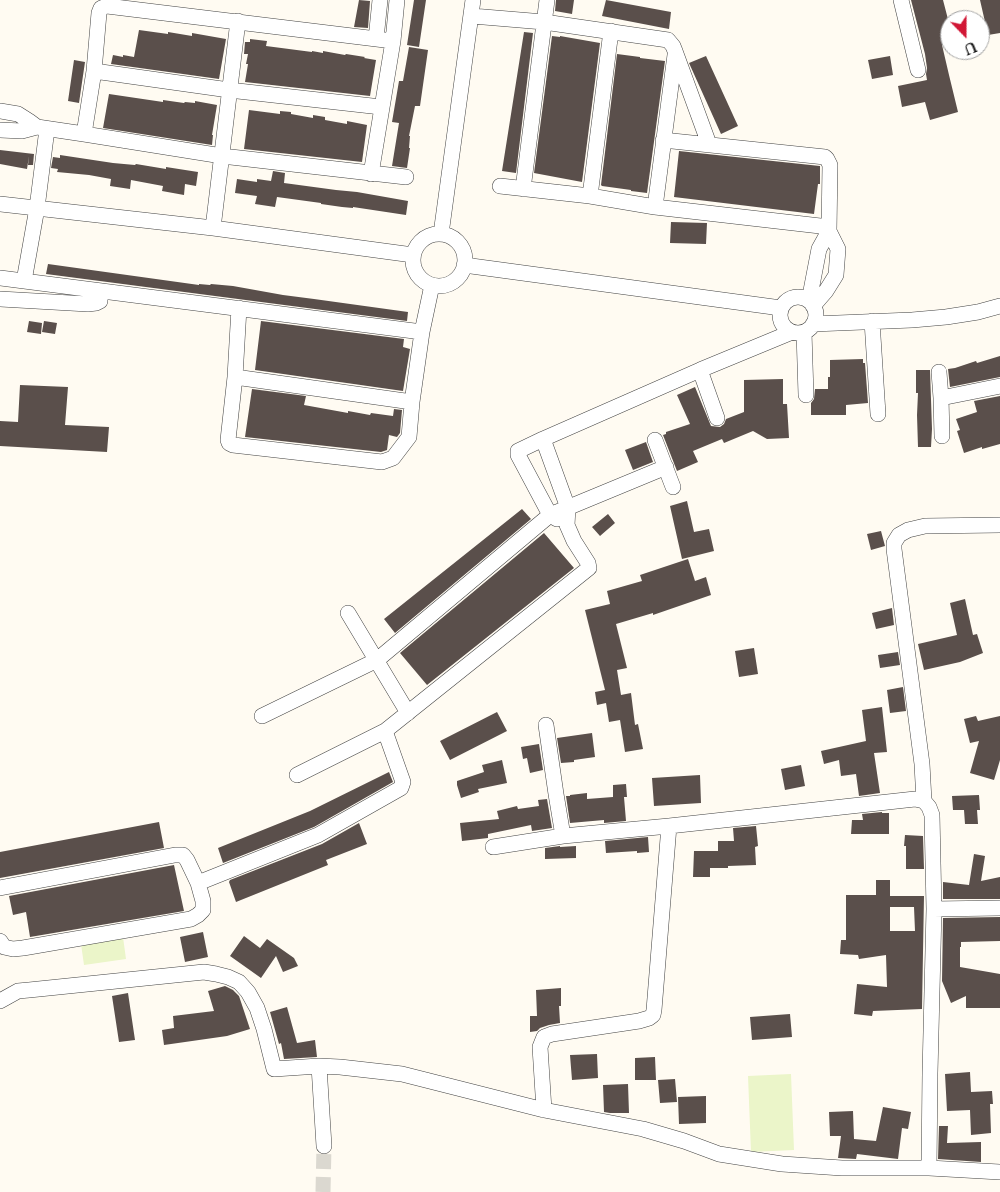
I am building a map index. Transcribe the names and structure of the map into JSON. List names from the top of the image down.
{
  "north": "bottom"
}
